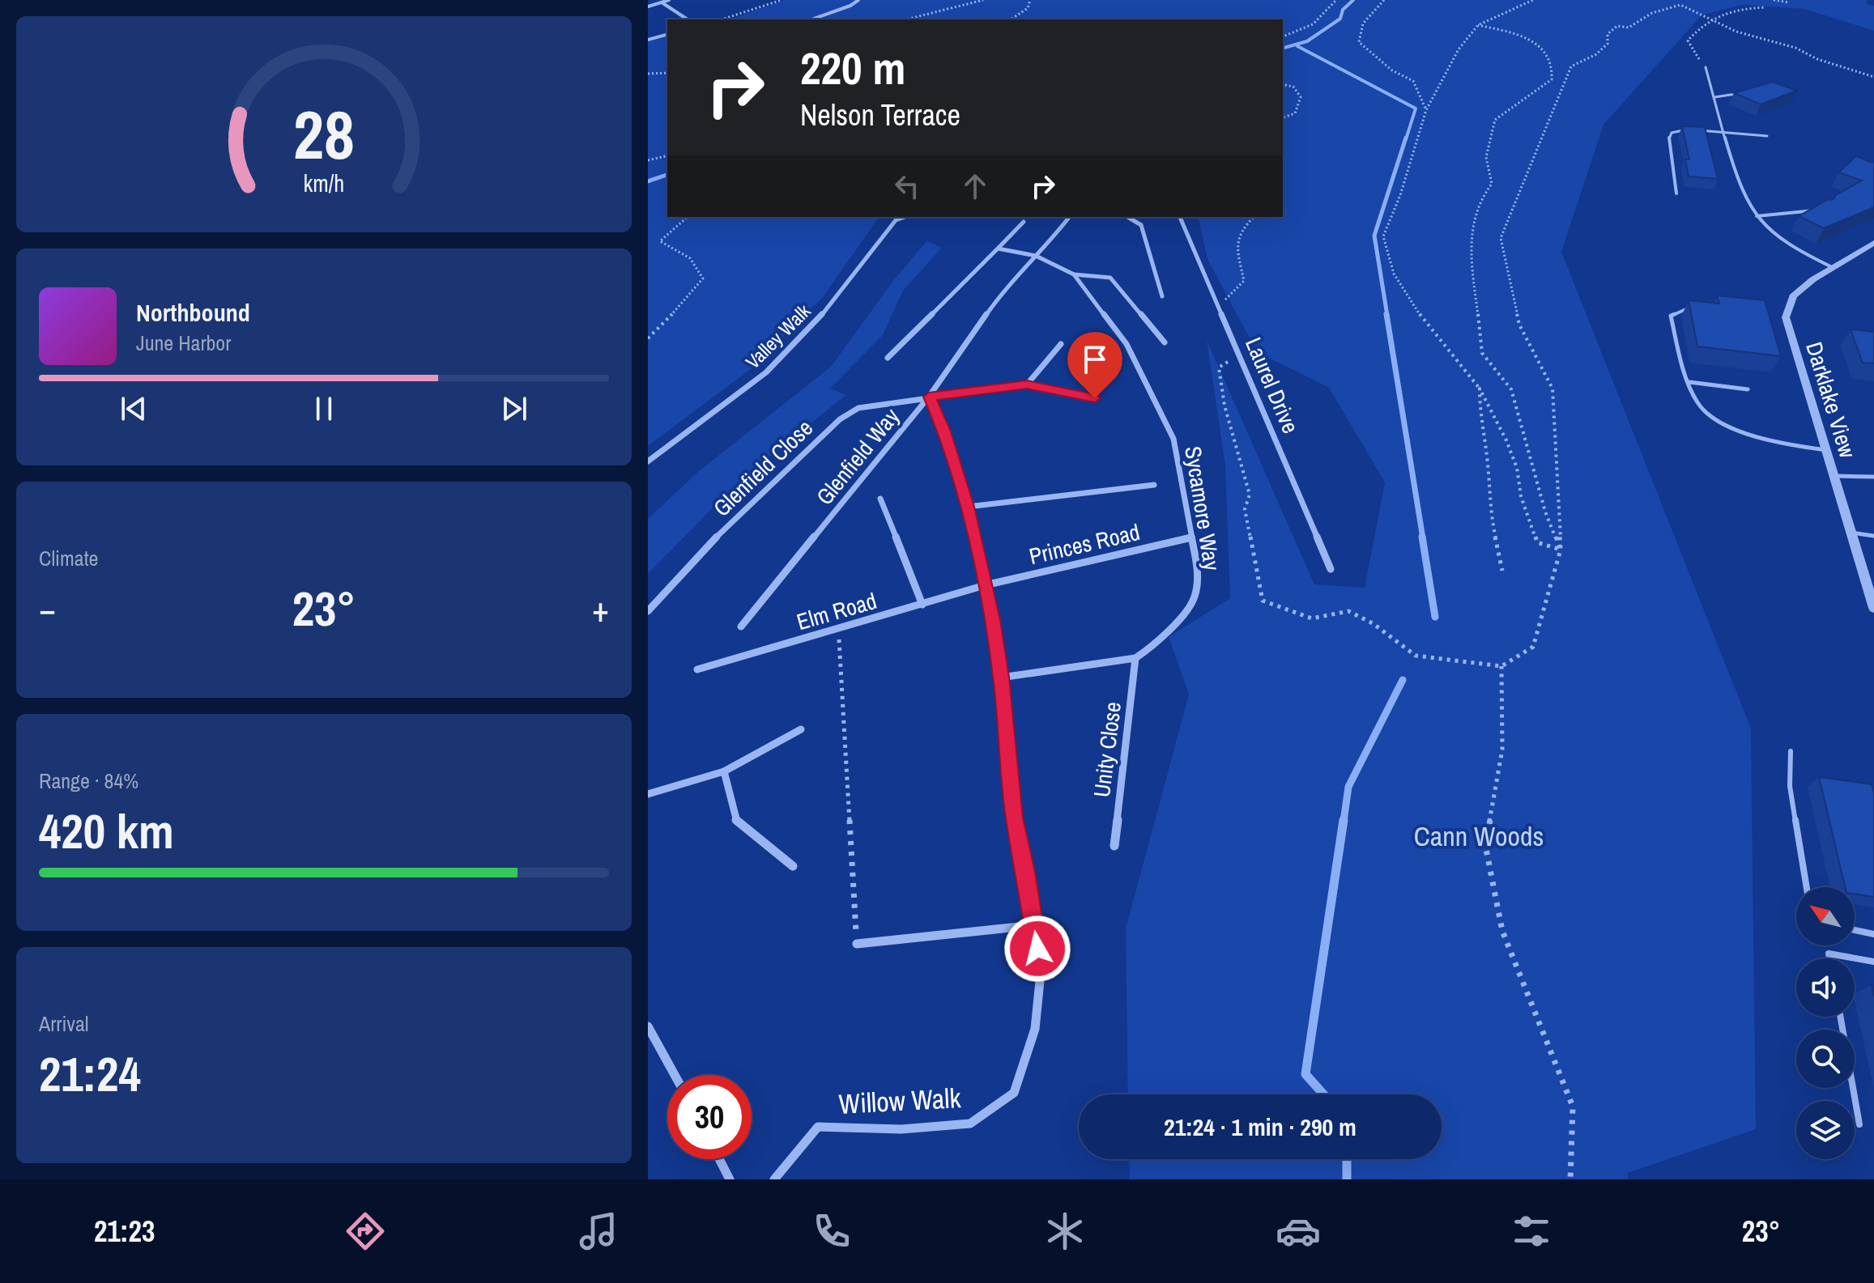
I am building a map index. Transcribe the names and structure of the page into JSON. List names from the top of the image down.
{
  "streets": {
    "street": [
      "Valley Walk",
      "Laurel Drive",
      "Darklake View",
      "Glenfield Way",
      "Glenfield Close",
      "Sycamore Way",
      "Princes Road",
      "Elm Road",
      "Unity Close",
      "Willow Walk"
    ]
  },
  "crossings": [
    ["Glenfield Way", "Glenfield Close"],
    ["Glenfield Way", "Sycamore Way"],
    ["Glenfield Way", "Willow Walk"],
    ["Glenfield Close", "Willow Walk"],
    ["Sycamore Way", "Princes Road"],
    ["Sycamore Way", "Unity Close"],
    ["Princes Road", "Elm Road"],
    ["Princes Road", "Willow Walk"],
    ["Elm Road", "Willow Walk"]
  ],
  "parks": ["Cann Woods"],
  "north": "top left",
  "page": {
    "turn": ["220 m", "Nelson Terrace"],
    "song": ["Northbound", "June Harbor"],
    "tile": [
      "Climate",
      ["Range · 84%", "420 km"],
      ["Arrival", "21:24"]
    ],
    "heat": ["−", "23°", "+"],
    "limit": "30",
    "trip": "21:24 · 1 min · 290 m",
    "tabs": ["21:23", "23°"],
    "gauge": ["28", "km/h"]
  }
}
